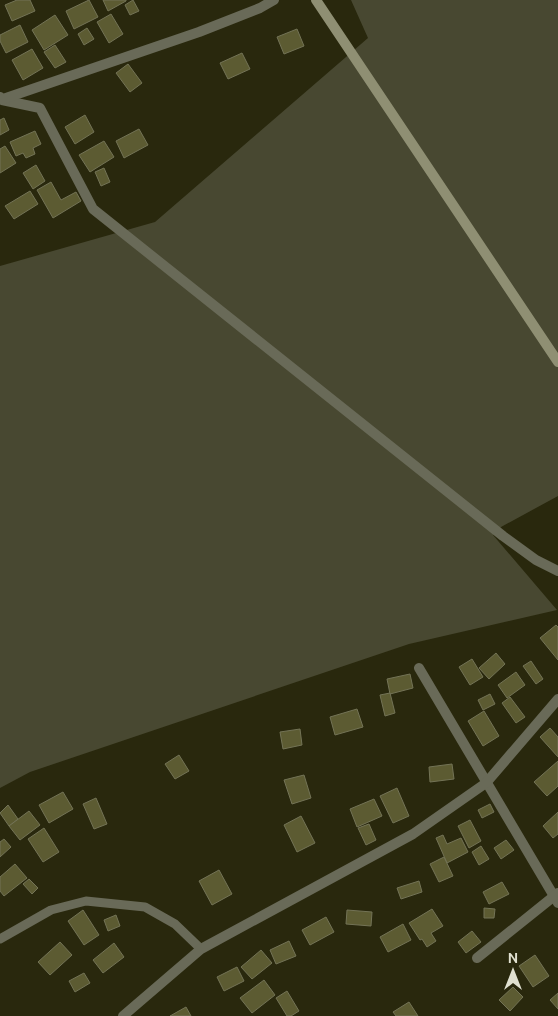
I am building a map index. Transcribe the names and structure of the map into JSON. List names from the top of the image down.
{
  "north": "top"
}
